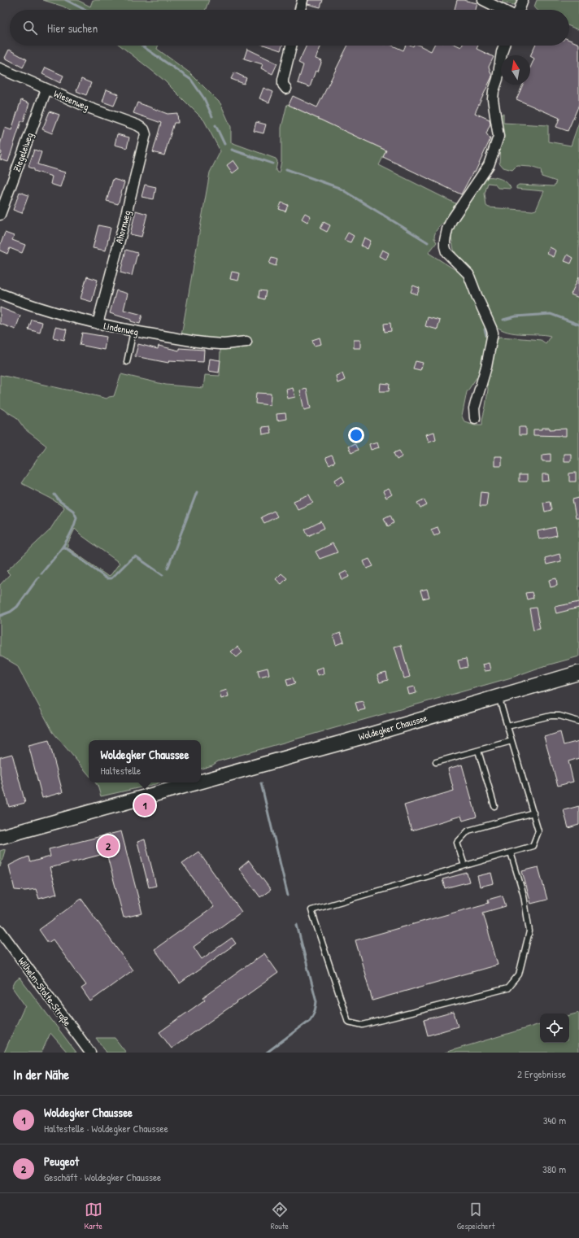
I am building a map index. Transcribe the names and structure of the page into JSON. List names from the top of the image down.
{
  "streets": {
    "main road": ["Woldegker Chaussee"],
    "street": [
      "Wiesenweg",
      "Ziegeleiweg",
      "Ahornweg",
      "Lindenweg",
      "Wilhelm-Stolte-Straße"
    ]
  },
  "crossings": [
    ["Wiesenweg", "Ziegeleiweg"],
    ["Wiesenweg", "Ahornweg"],
    ["Ahornweg", "Lindenweg"]
  ],
  "north": "top",
  "page": {
    "search": "Hier suchen",
    "popup": ["Woldegker Chaussee", "Haltestelle"],
    "pins": ["1", "2"],
    "heading": ["In der Nähe", "2 Ergebnisse"],
    "list": [
      {
        "mark": "1",
        "name": "Woldegker Chaussee",
        "note": "Haltestelle · Woldegker Chaussee",
        "value": "340 m"
      },
      {
        "mark": "2",
        "name": "Peugeot",
        "note": "Geschäft · Woldegker Chaussee",
        "value": "380 m"
      }
    ],
    "nav": ["Karte", "Route", "Gespeichert"]
  }
}
